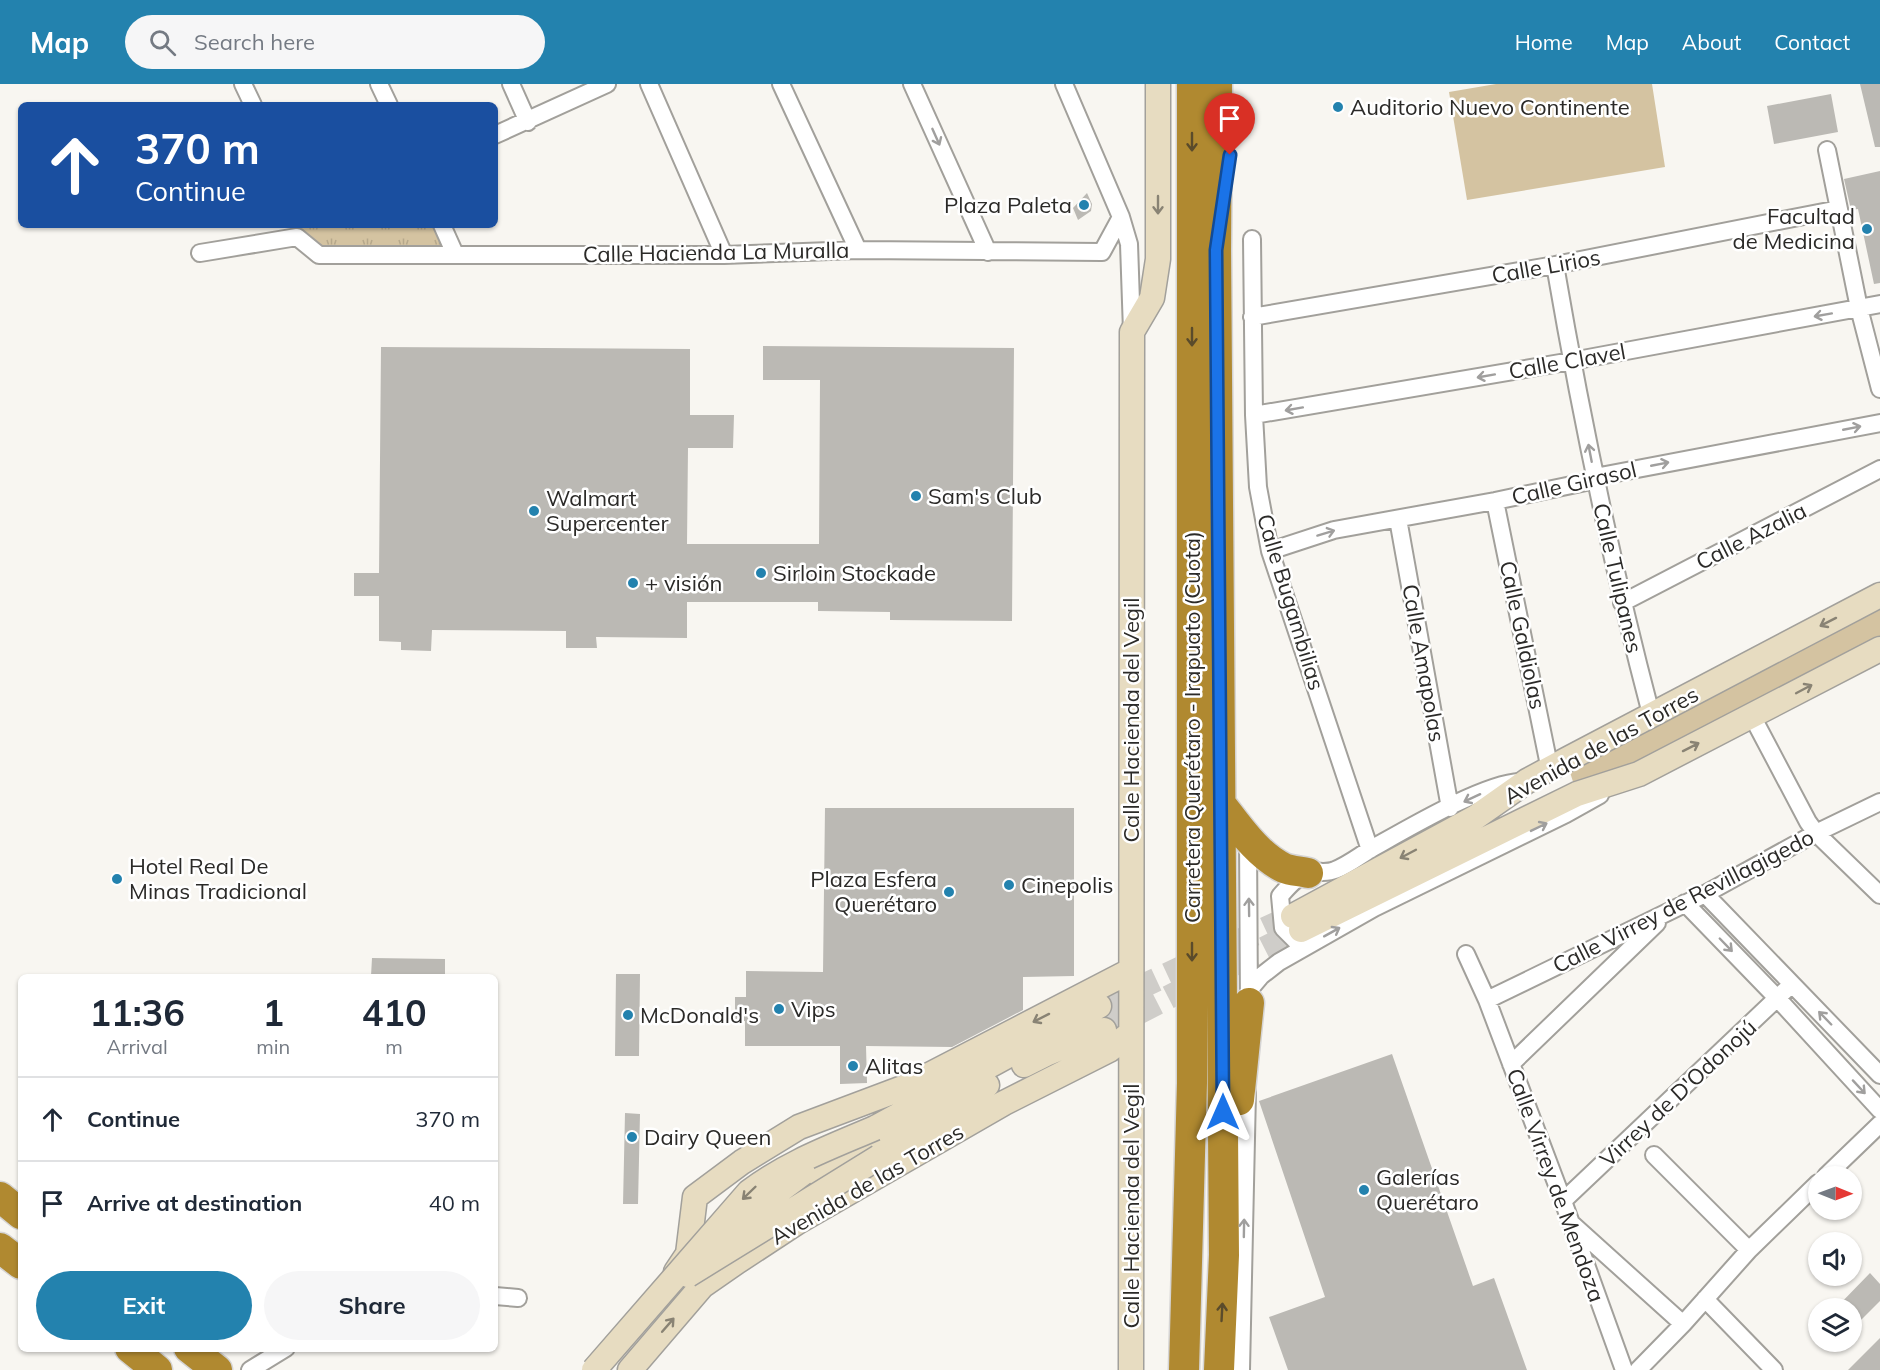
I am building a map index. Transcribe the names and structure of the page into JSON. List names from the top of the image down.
{
  "streets": {
    "highway": ["Carretera Querétaro - Irapuato (Cuota)"],
    "main road": ["Calle Hacienda del Vegil", "Avenida de las Torres"],
    "street": [
      "Calle Hacienda La Muralla",
      "Calle Lirios",
      "Calle Clavel",
      "Calle Girasol",
      "Calle Azalia",
      "Calle Tulipanes",
      "Calle Bugambilias",
      "Calle Galdiolas",
      "Calle Amapolas",
      "Calle Virrey de Revillagigedo",
      "Virrey de D'Odonojú",
      "Calle Virrey de Mendoza"
    ]
  },
  "crossings": [
    ["Calle Hacienda La Muralla", "Calle Hacienda del Vegil"],
    ["Calle Lirios", "Calle Tulipanes"],
    ["Calle Lirios", "Calle Bugambilias"],
    ["Calle Clavel", "Calle Tulipanes"],
    ["Calle Clavel", "Calle Bugambilias"],
    ["Calle Girasol", "Calle Tulipanes"],
    ["Calle Girasol", "Calle Bugambilias"],
    ["Calle Girasol", "Calle Galdiolas"],
    ["Calle Girasol", "Calle Amapolas"],
    ["Calle Azalia", "Calle Tulipanes"],
    ["Calle Tulipanes", "Avenida de las Torres"],
    ["Calle Galdiolas", "Avenida de las Torres"],
    ["Calle Hacienda del Vegil", "Avenida de las Torres"],
    ["Calle Virrey de Revillagigedo", "Calle Virrey de Mendoza"],
    ["Virrey de D'Odonojú", "Calle Virrey de Mendoza"]
  ],
  "one_way": ["Calle Clavel", "Calle Girasol"],
  "places": [
    "Auditorio Nuevo Continente",
    "Plaza Paleta",
    "Facultad de Medicina",
    "Sam's Club",
    "Walmart Supercenter",
    "Sirloin Stockade",
    "+ visión",
    "Hotel Real De Minas Tradicional",
    "Cinepolis",
    "Plaza Esfera Querétaro",
    "Vips",
    "McDonald's",
    "Alitas",
    "Dairy Queen",
    "Galerías Querétaro"
  ],
  "north": "right",
  "page": {
    "header": "Map",
    "search": "Search here",
    "nav": [
      "Home",
      "Map",
      "About",
      "Contact"
    ],
    "turn": ["370 m", "Continue"],
    "eta": [
      "11:36",
      "Arrival",
      "1",
      "min",
      "410",
      "m"
    ],
    "list": [
      {
        "name": "Continue",
        "value": "370 m"
      },
      {
        "name": "Arrive at destination",
        "value": "40 m"
      }
    ],
    "buttons": ["Exit", "Share"]
  }
}
